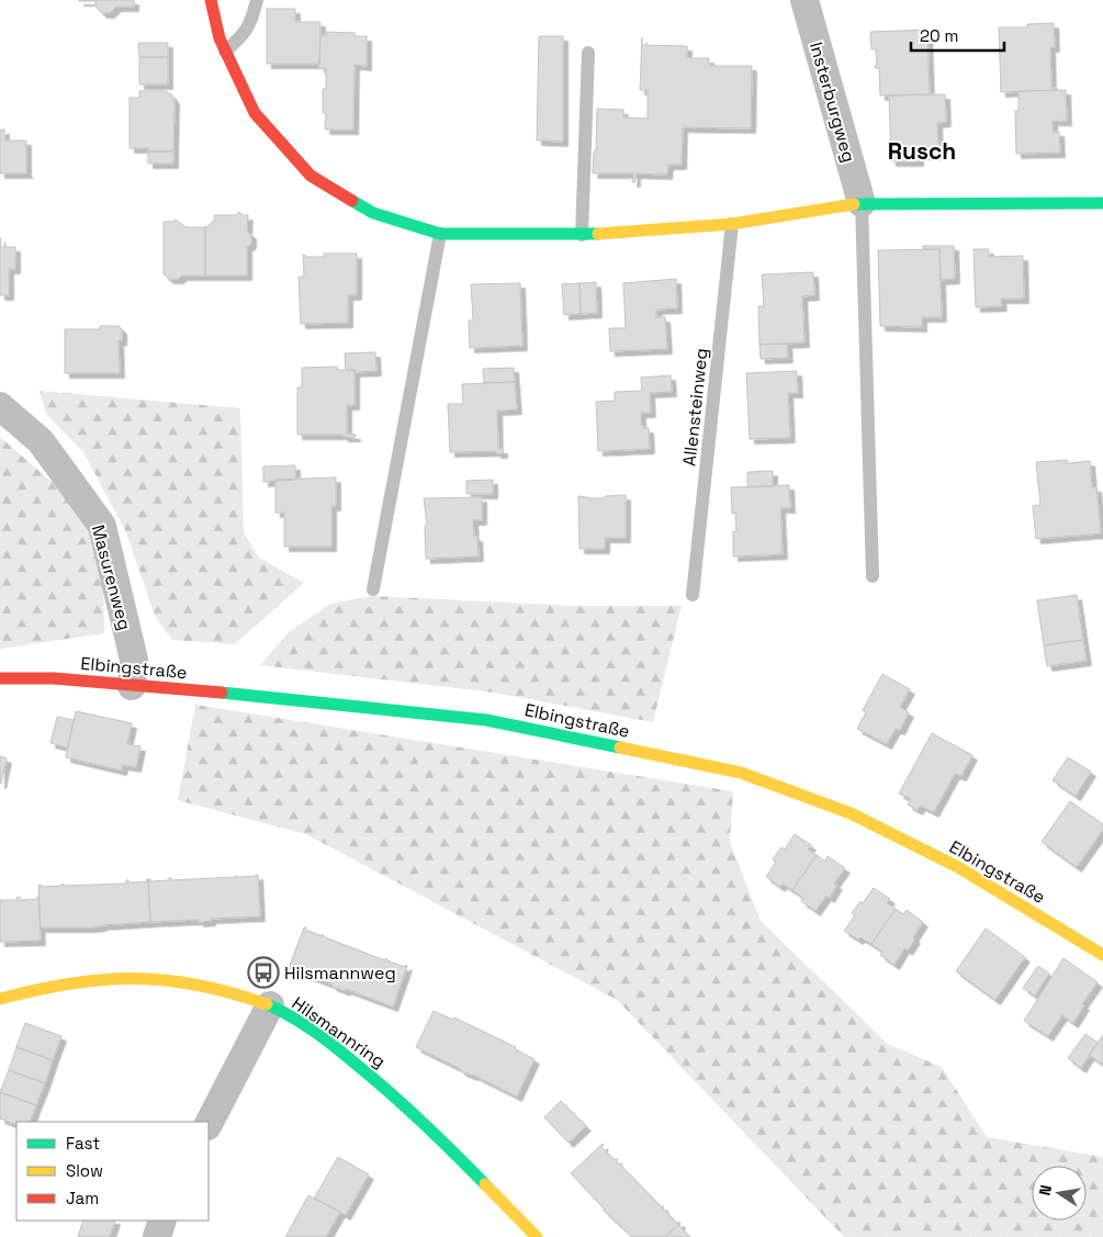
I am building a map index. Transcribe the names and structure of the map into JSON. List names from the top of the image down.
{
  "streets": {
    "street": [
      "Insterburgweg",
      "Masurenweg",
      "Elbingstraße",
      "Hilsmannring"
    ],
    "lane": ["Allensteinweg"]
  },
  "crossings": [
    ["Masurenweg", "Elbingstraße"]
  ],
  "districts": ["Rusch"],
  "places": {
    "bus stop": ["Hilsmannweg"]
  },
  "legend": ["Fast", "Slow", "Jam"],
  "scale_bar": "20 m",
  "north": "left"
}
